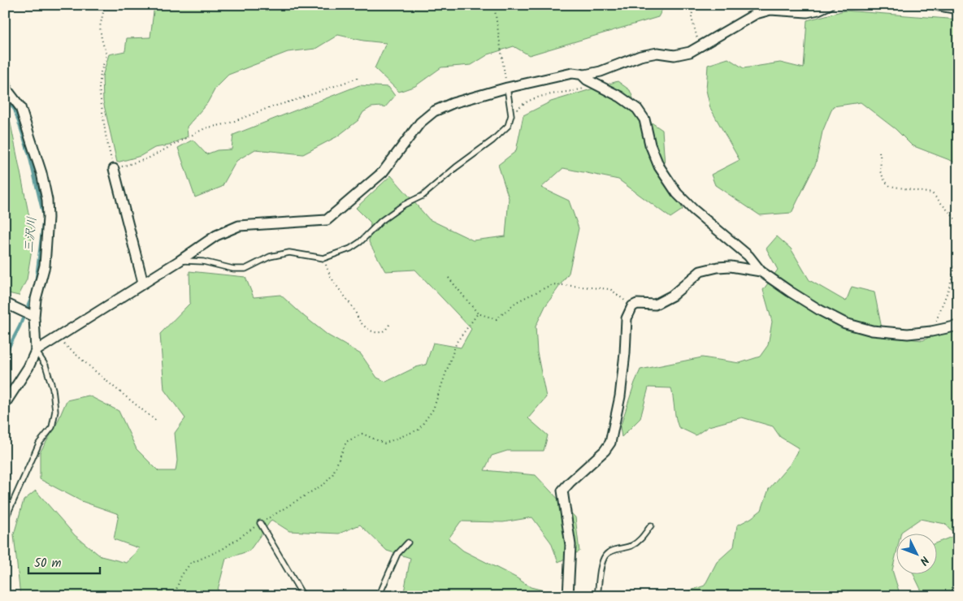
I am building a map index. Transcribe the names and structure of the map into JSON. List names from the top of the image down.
{
  "water": ["三沢川"],
  "scale_bar": "50 m",
  "north": "bottom right"
}
